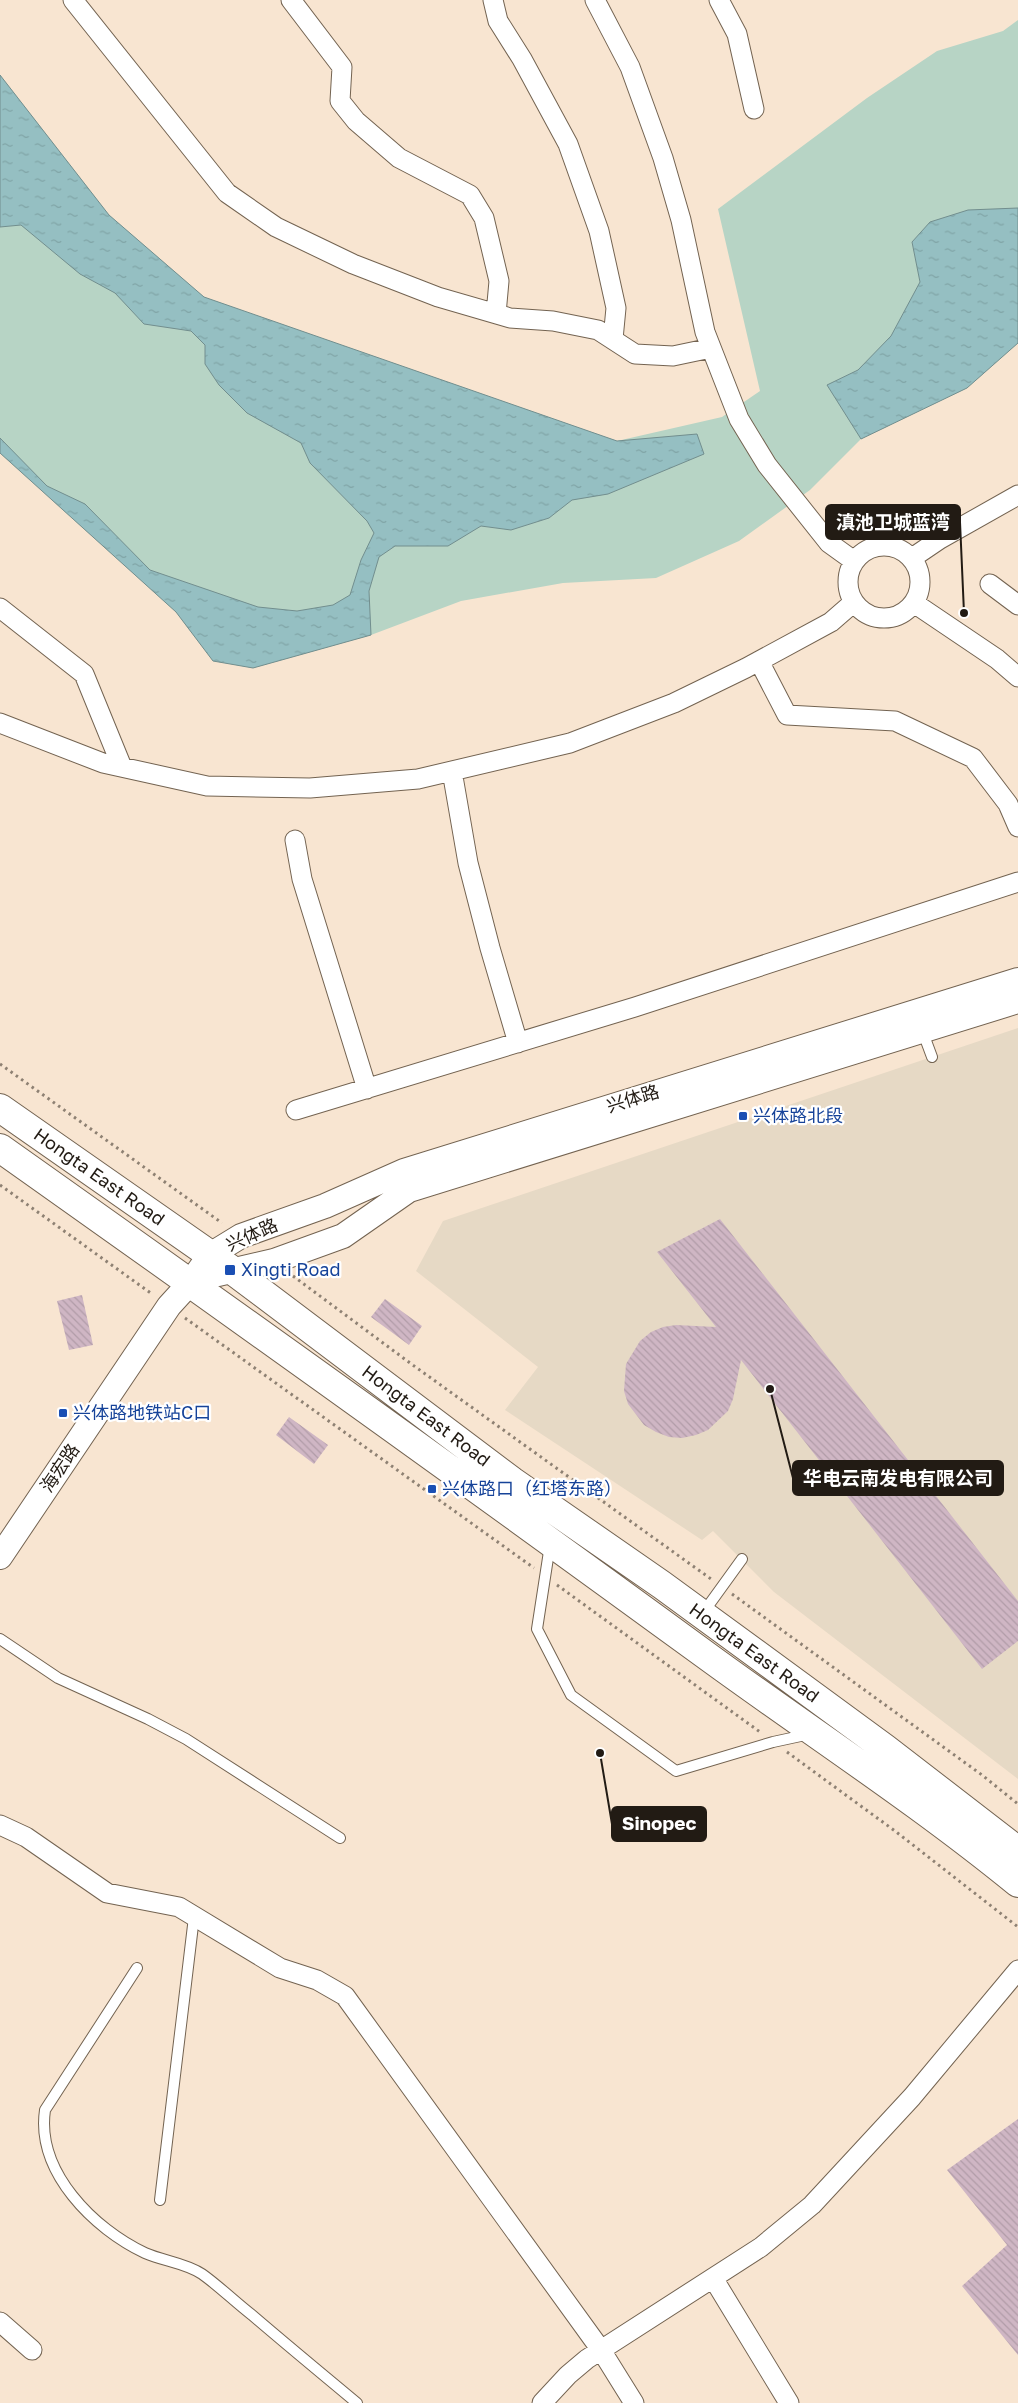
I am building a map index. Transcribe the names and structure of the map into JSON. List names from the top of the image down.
{
  "streets": {
    "main road": ["Hongta East Road"],
    "street": ["兴体路", "海宏路"]
  },
  "crossings": [
    ["兴体路", "Hongta East Road"],
    ["兴体路", "海宏路"],
    ["Hongta East Road", "海宏路"]
  ],
  "places": {
    "other": ["滇池卫城蓝湾", "华电云南发电有限公司", "Sinopec"],
    "transit": [
      "兴体路北段",
      "Xingti Road",
      "兴体路地铁站C口",
      "兴体路口（红塔东路）"
    ]
  }
}
